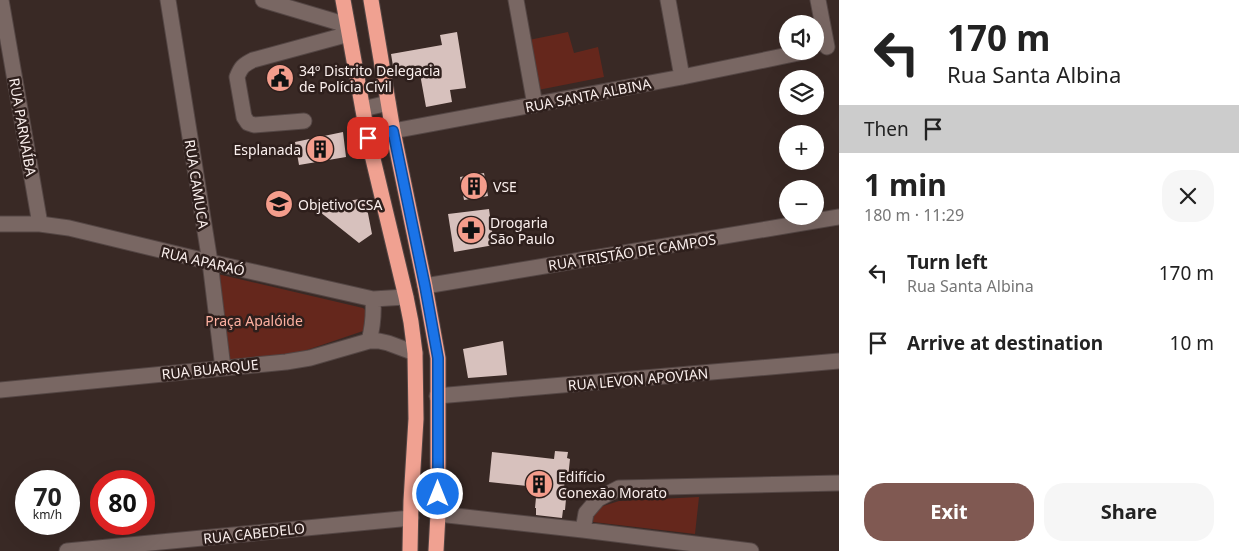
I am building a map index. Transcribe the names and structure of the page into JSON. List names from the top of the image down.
{
  "streets": {
    "street": [
      "RUA SANTA ALBINA",
      "RUA PARNAÍBA",
      "RUA CAMUCA",
      "RUA TRISTÃO DE CAMPOS",
      "RUA APARAÓ",
      "RUA BUARQUE",
      "RUA LEVON APOVIAN",
      "RUA CABEDELO"
    ]
  },
  "crossings": [
    ["RUA PARNAÍBA", "RUA APARAÓ"],
    ["RUA CAMUCA", "RUA APARAÓ"],
    ["RUA CAMUCA", "RUA BUARQUE"]
  ],
  "parks": ["Praça Apalóide"],
  "places": {
    "public building": ["34º Distrito Delegacia de Polícia Civil"],
    "building": ["Esplanada", "VSE", "Edifício Conexão Morato"],
    "school or university": ["Objetivo CSA"],
    "pharmacy": ["Drogaria São Paulo"]
  },
  "page": {
    "turn": ["170 m", "Rua Santa Albina"],
    "map_buttons": ["+", "−"],
    "then": "Then",
    "heading": ["1 min", "180 m · 11:29"],
    "list": [
      {
        "name": "Turn left",
        "note": "Rua Santa Albina",
        "value": "170 m"
      },
      {
        "name": "Arrive at destination",
        "value": "10 m"
      }
    ],
    "speed": "70 km/h",
    "limit": "80",
    "buttons": ["Exit", "Share"]
  }
}
